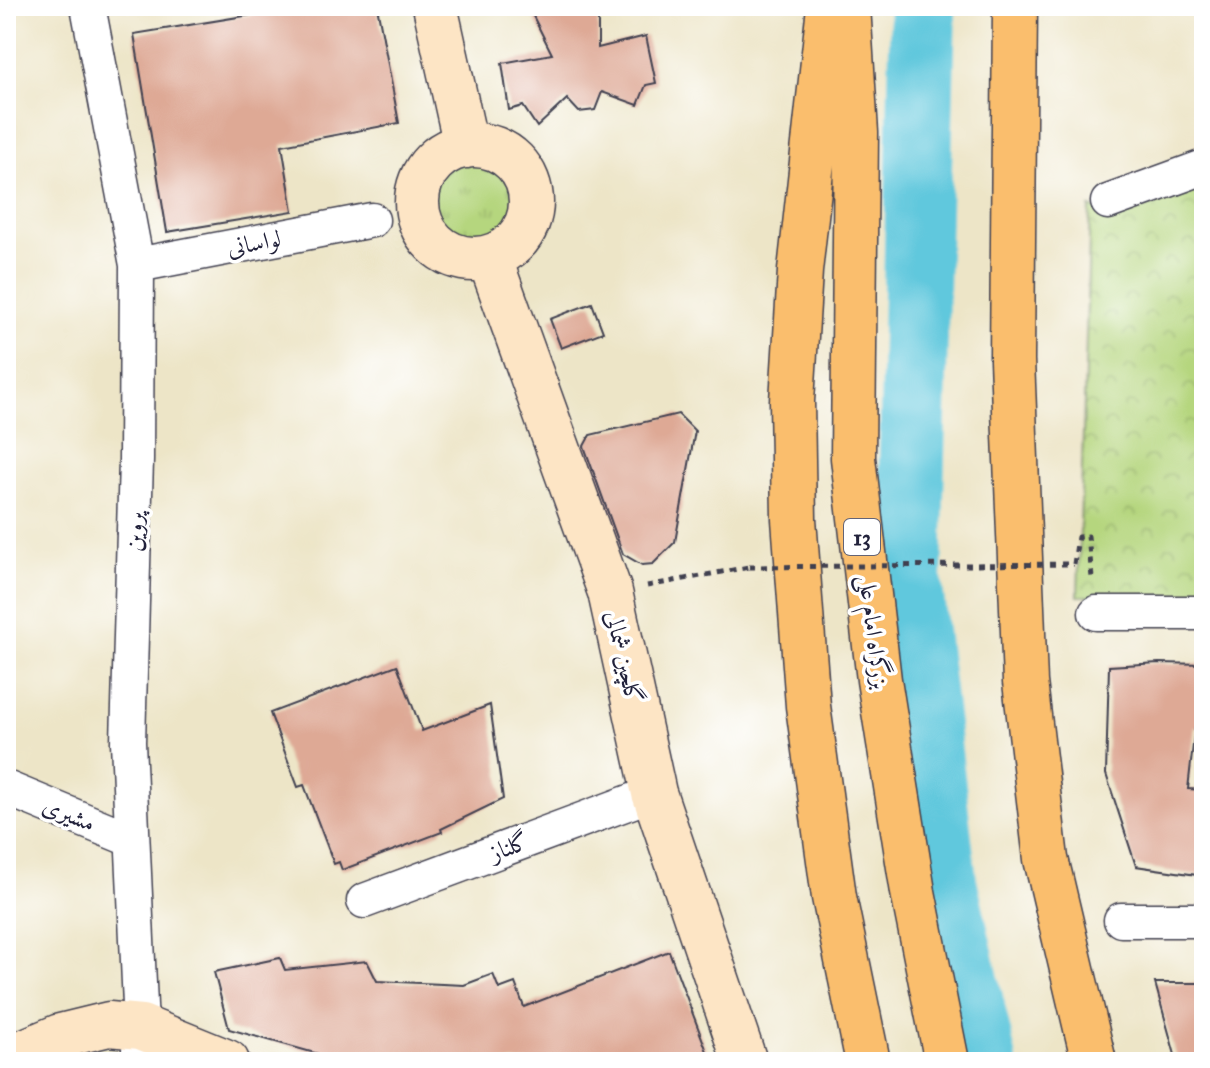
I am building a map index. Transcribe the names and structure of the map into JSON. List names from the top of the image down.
{
  "streets": {
    "highway": ["13", "بزرگراه امام علی"],
    "main road": ["گلچین شمالی"],
    "street": [
      "لواسانی",
      "پروین",
      "مشیری",
      "گلناز"
    ]
  },
  "crossings": [
    ["لواسانی", "پروین"],
    ["پروین", "مشیری"],
    ["گلچین شمالی", "گلناز"]
  ]
}
